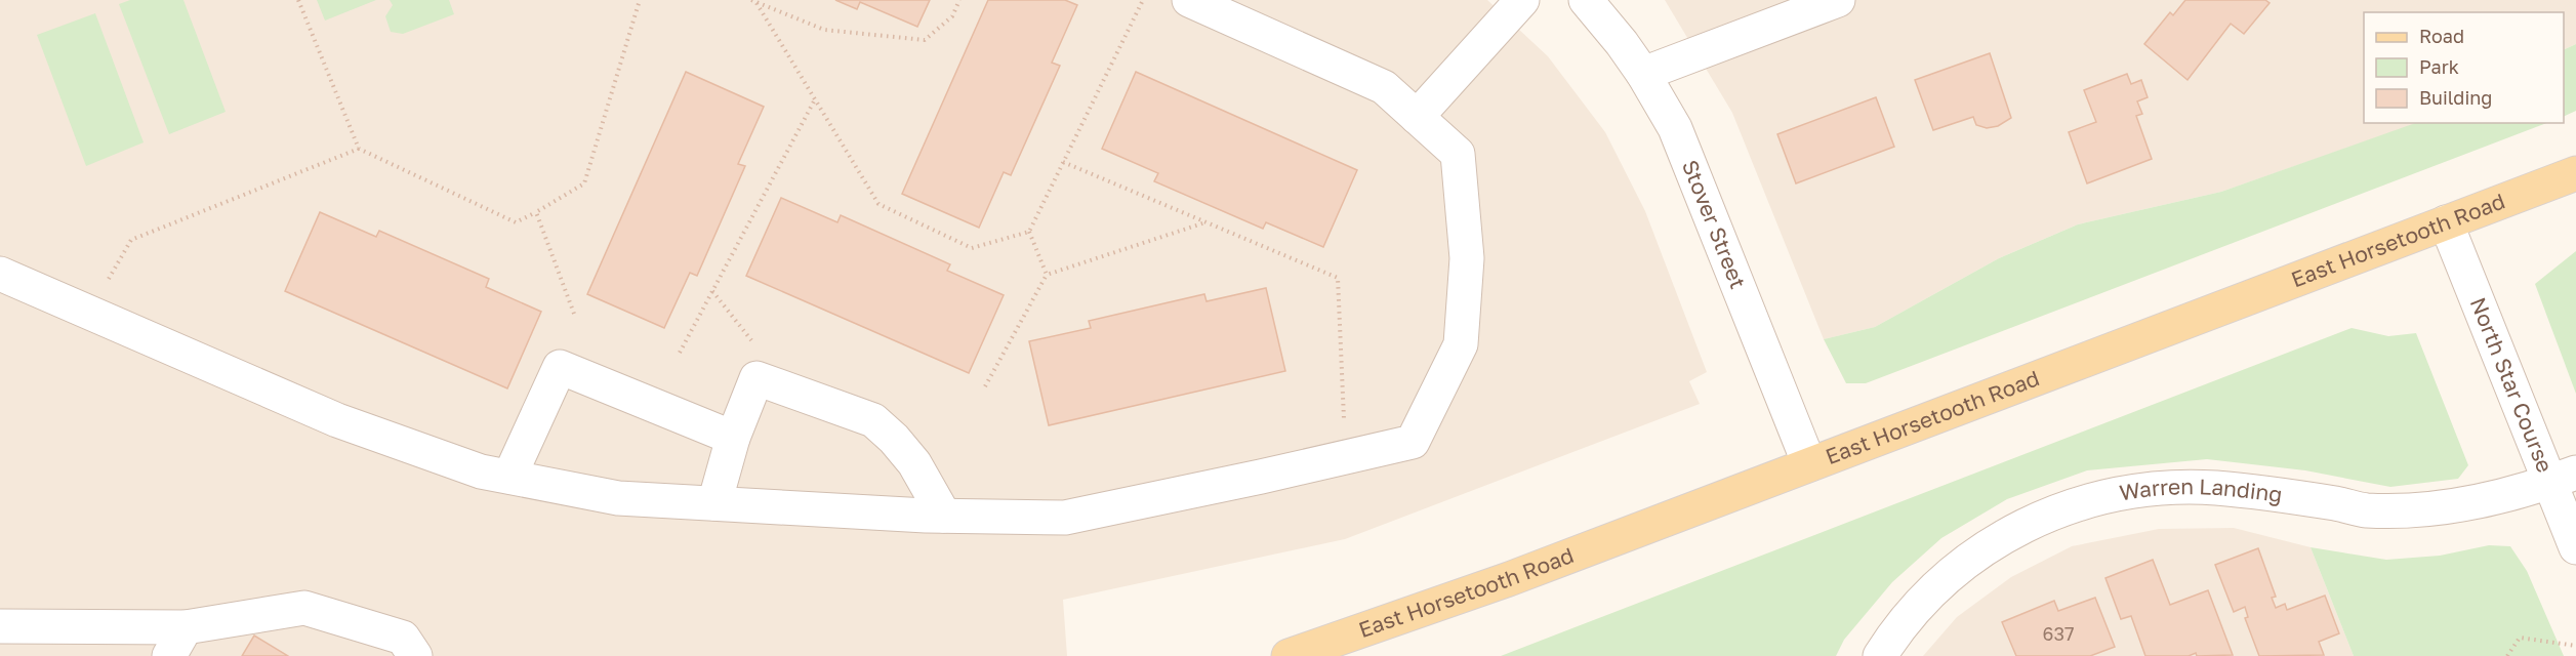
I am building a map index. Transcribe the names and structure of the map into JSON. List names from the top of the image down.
{
  "streets": {
    "main road": ["East Horsetooth Road"],
    "street": ["Stover Street", "North Star Course", "Warren Landing"]
  },
  "crossings": [
    ["Stover Street", "East Horsetooth Road"],
    ["East Horsetooth Road", "North Star Course"],
    ["North Star Course", "Warren Landing"]
  ],
  "house_numbers": ["637"],
  "legend": ["Road", "Park", "Building"]
}
